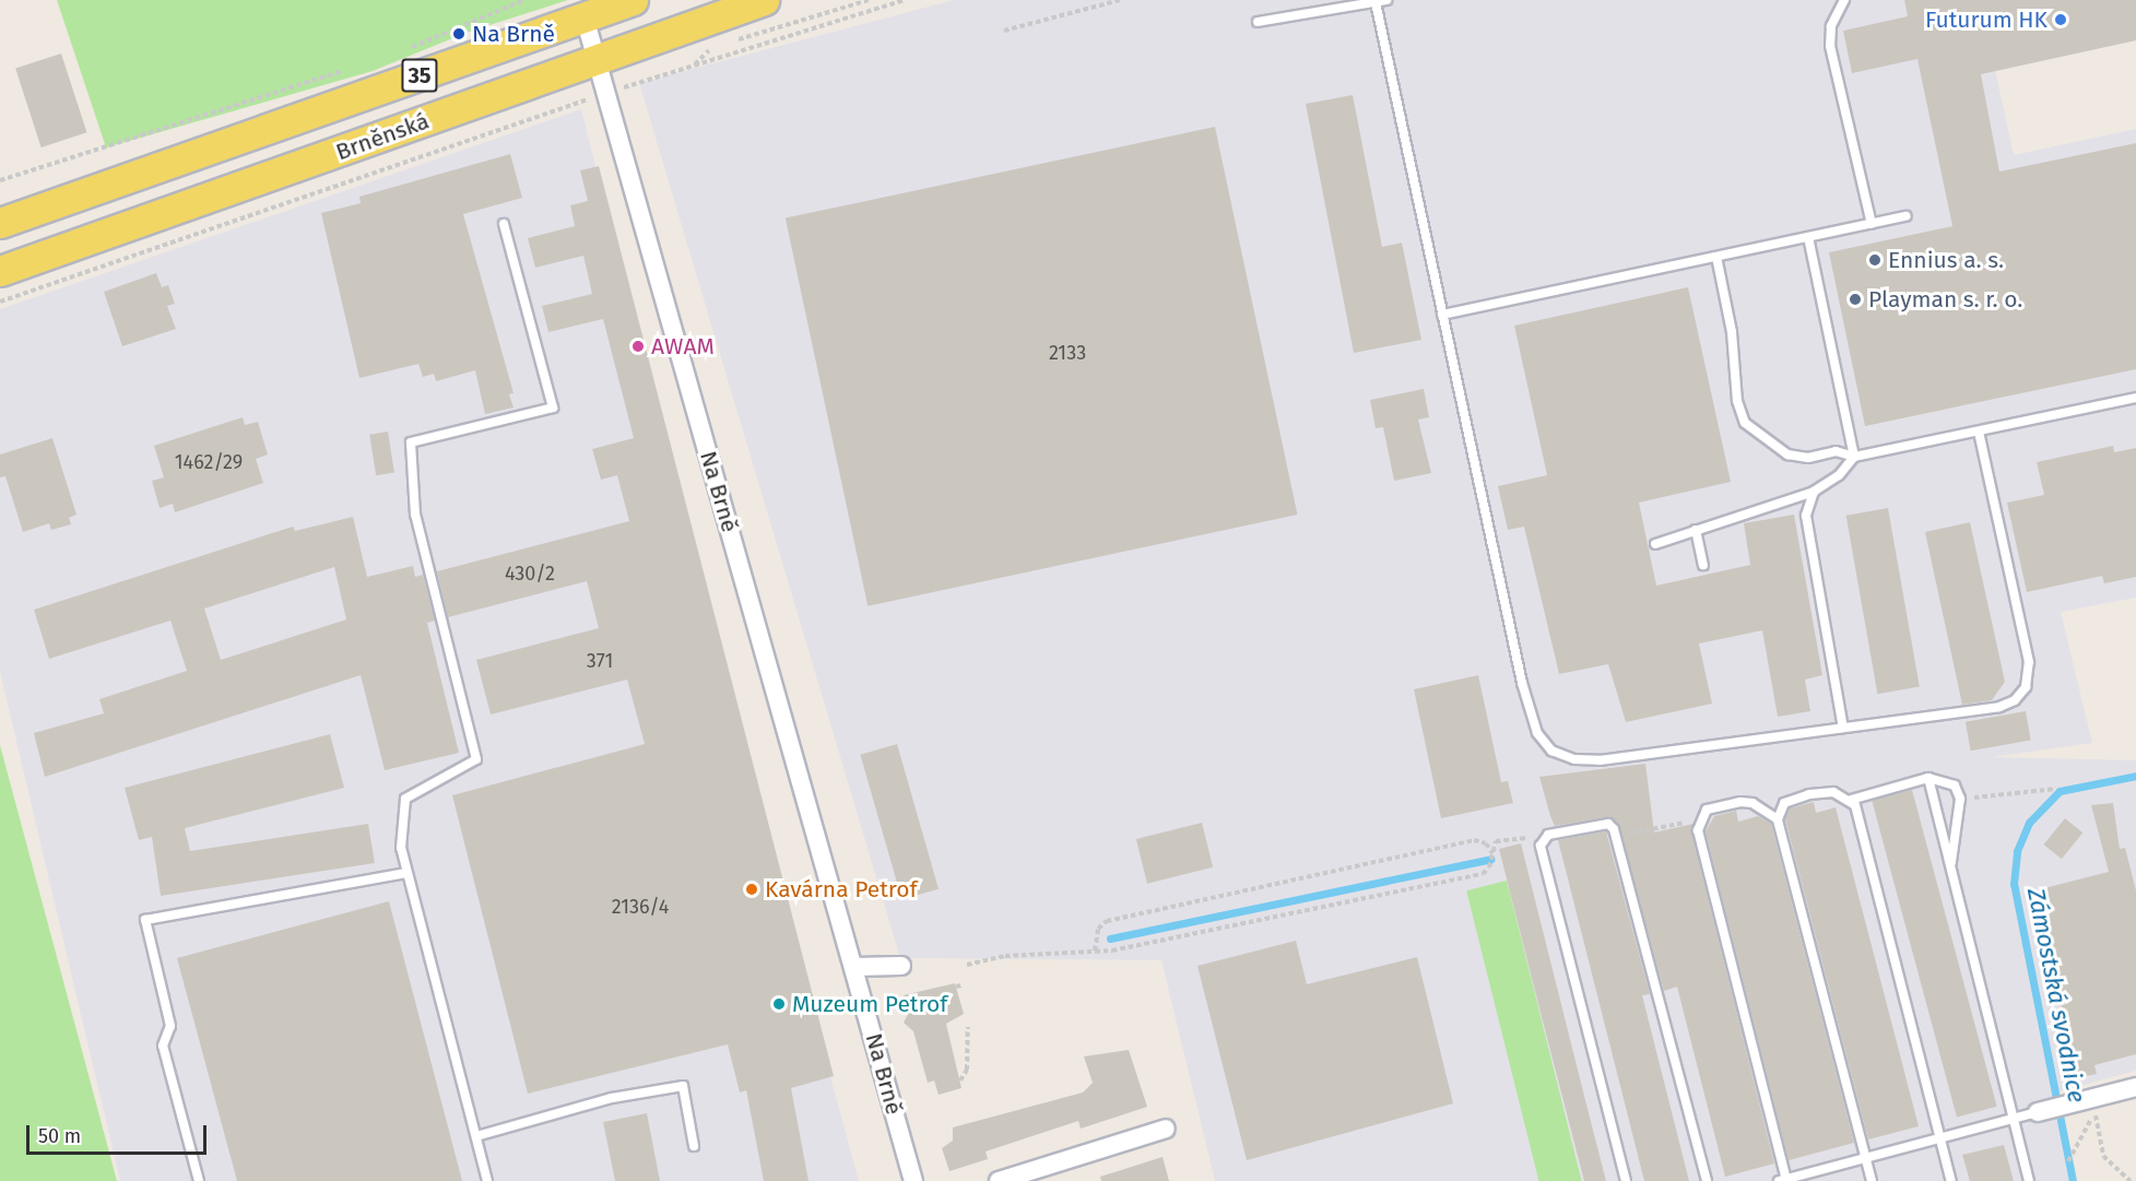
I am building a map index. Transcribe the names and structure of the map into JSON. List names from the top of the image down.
{
  "streets": {
    "main road": ["35", "Brněnská"],
    "street": ["Na Brně"]
  },
  "crossings": [
    ["Brněnská", "Na Brně"]
  ],
  "water": ["Zámostská svodnice"],
  "places": [
    "Futurum HK",
    "Na Brně",
    "Ennius a. s.",
    "Playman s. r. o.",
    "AWAM",
    "Kavárna Petrof",
    "Muzeum Petrof"
  ],
  "house_numbers": [
    "2133",
    "1462/29",
    "430/2",
    "371",
    "2136/4"
  ],
  "scale_bar": "50 m"
}
